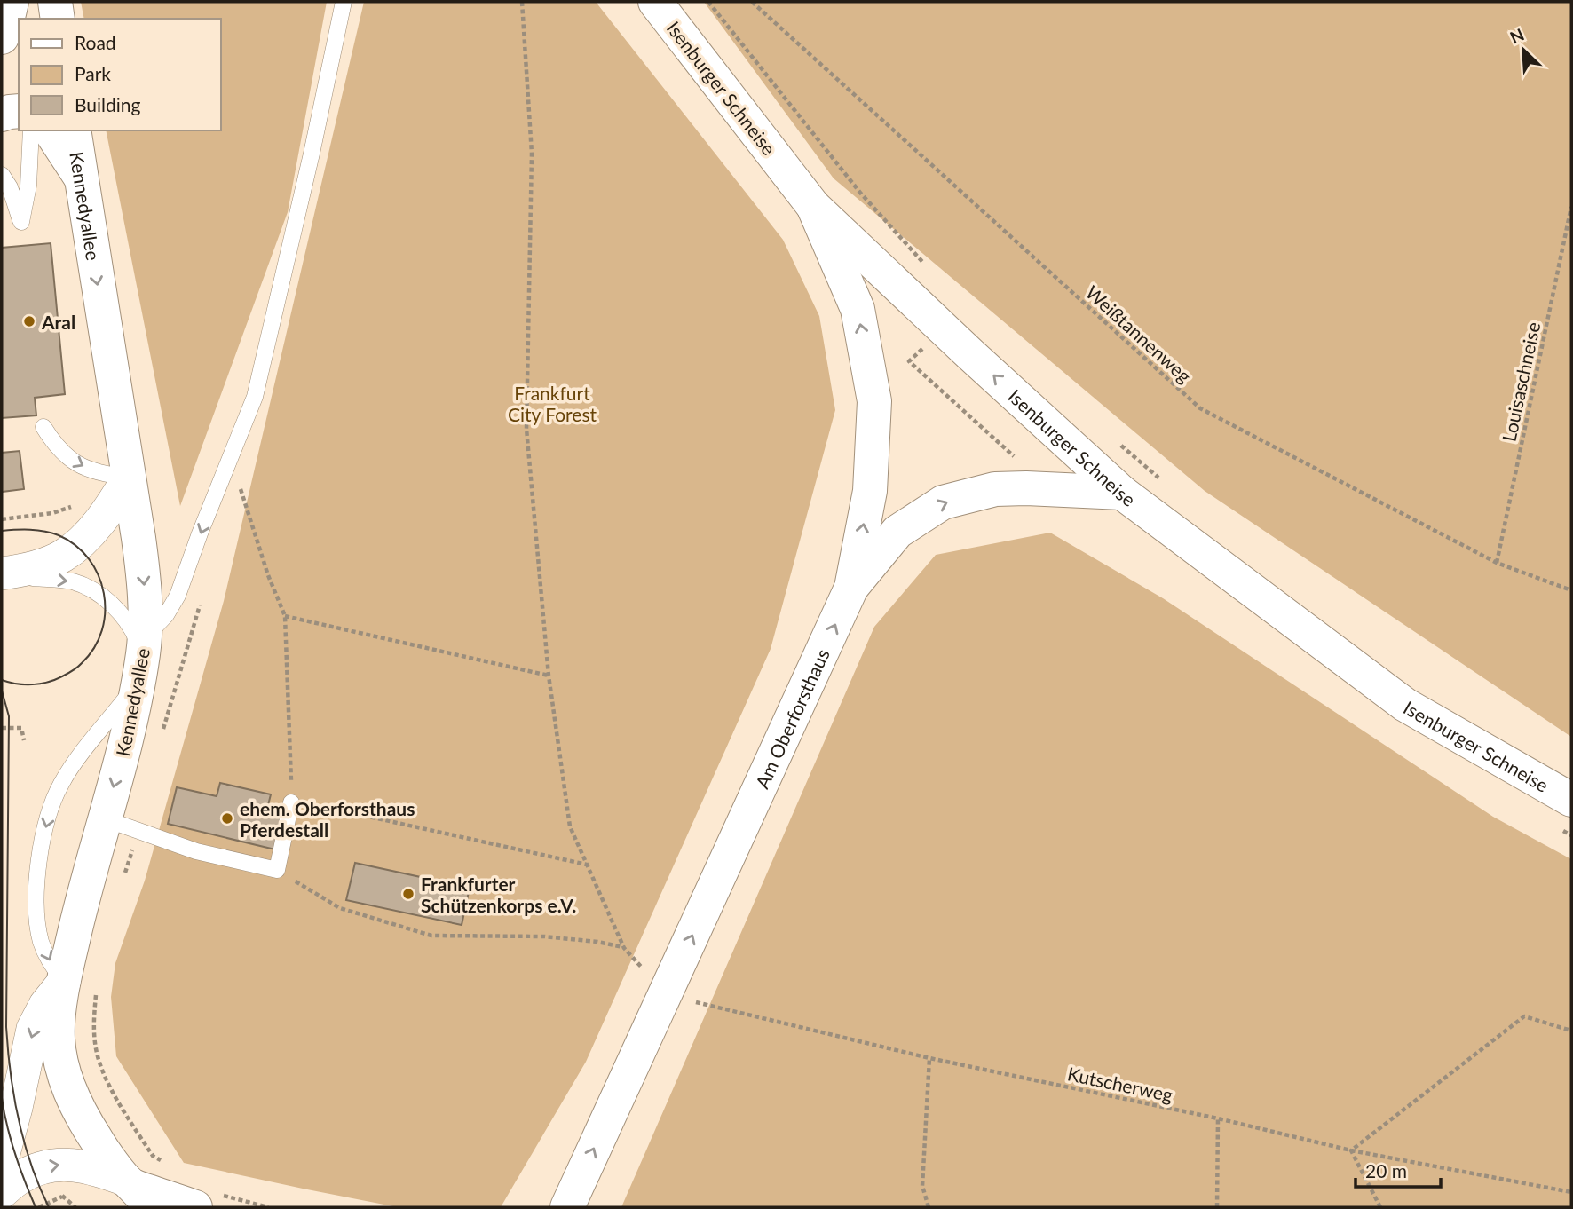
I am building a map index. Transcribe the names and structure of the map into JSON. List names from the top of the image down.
{
  "streets": {
    "main road": ["Isenburger Schneise", "Kennedyallee", "Am Oberforsthaus"],
    "path": ["Weißtannenweg", "Louisaschneise", "Kutscherweg"]
  },
  "crossings": [
    ["Isenburger Schneise", "Am Oberforsthaus"],
    ["Weißtannenweg", "Louisaschneise"],
    ["Am Oberforsthaus", "Kutscherweg"]
  ],
  "one_way": ["Kennedyallee", "Am Oberforsthaus"],
  "parks": ["Frankfurt City Forest"],
  "places": ["Aral", "ehem. Oberforsthaus Pferdestall", "Frankfurter Schützenkorps e.V."],
  "legend": ["Road", "Park", "Building"],
  "scale_bar": "20 m",
  "north": "top left"
}
